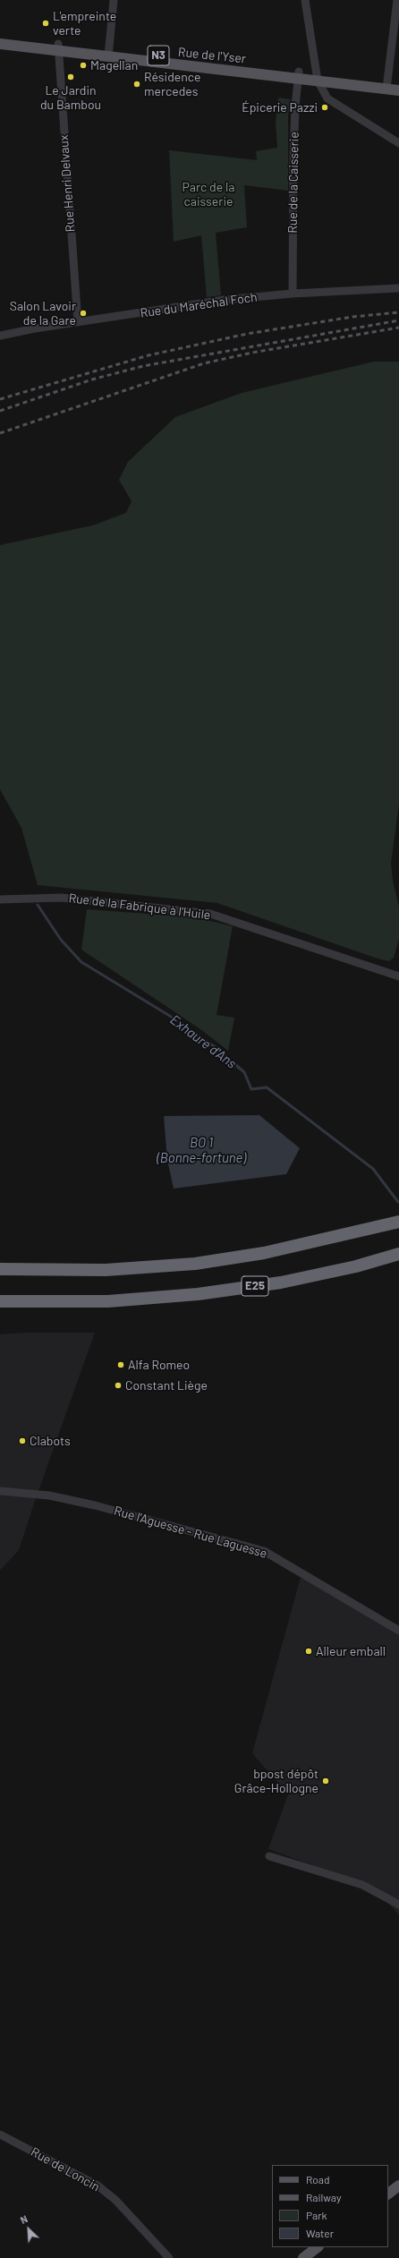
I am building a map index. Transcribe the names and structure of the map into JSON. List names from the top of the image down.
{
  "streets": {
    "highway": ["E25"],
    "main road": ["N3", "Rue de l'Yser"],
    "street": [
      "Rue de la Caisserie",
      "Rue Henri Delvaux",
      "Rue du Maréchal Foch",
      "Rue de la Fabrique à l'Huile",
      "Rue l'Aguesse - Rue Laguesse",
      "Rue de Loncin"
    ]
  },
  "crossings": [
    ["Rue de l'Yser", "Rue de la Caisserie"],
    ["Rue de l'Yser", "Rue Henri Delvaux"],
    ["Rue de la Caisserie", "Rue du Maréchal Foch"],
    ["Rue Henri Delvaux", "Rue du Maréchal Foch"]
  ],
  "water": ["Exhaure d'Ans", "BO 1 (Bonne-fortune)"],
  "parks": ["Parc de la caisserie"],
  "places": [
    "L'empreinte verte",
    "Magellan",
    "Le Jardin du Bambou",
    "Résidence mercedes",
    "Épicerie Pazzi",
    "Salon Lavoir de la Gare",
    "Alfa Romeo",
    "Constant Liège",
    "Clabots",
    "Alleur emball",
    "bpost dépôt Grâce-Hollogne"
  ],
  "legend": [
    "Road",
    "Railway",
    "Park",
    "Water"
  ],
  "north": "top left"
}
